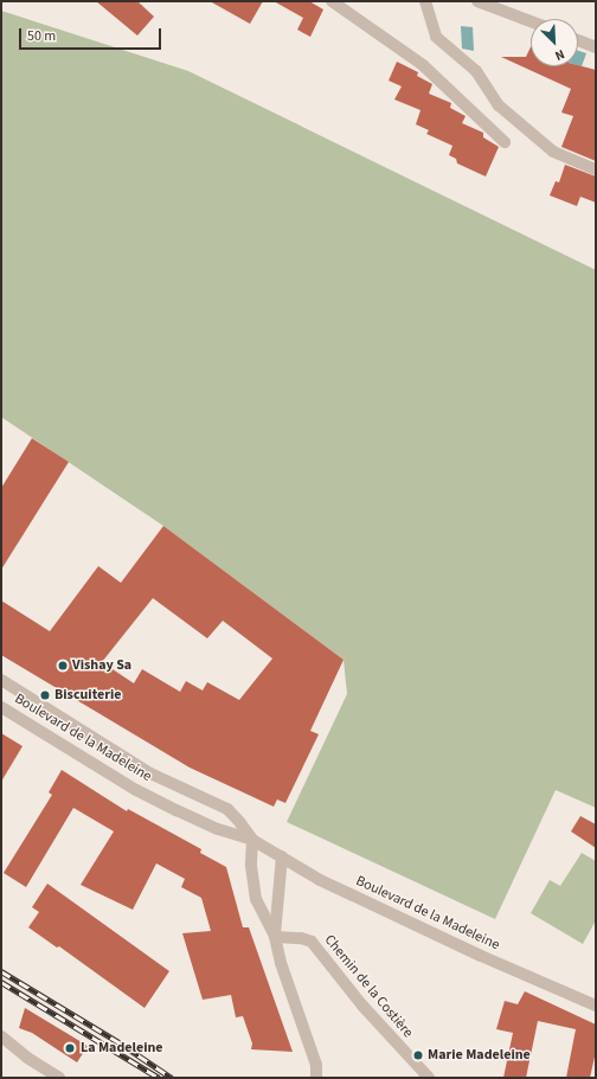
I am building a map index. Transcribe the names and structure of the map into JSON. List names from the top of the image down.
{
  "streets": {
    "street": ["Boulevard de la Madeleine", "Chemin de la Costière"]
  },
  "places": [
    "Vishay Sa",
    "Biscuiterie",
    "La Madeleine",
    "Marie Madeleine"
  ],
  "scale_bar": "50 m",
  "north": "bottom right"
}
